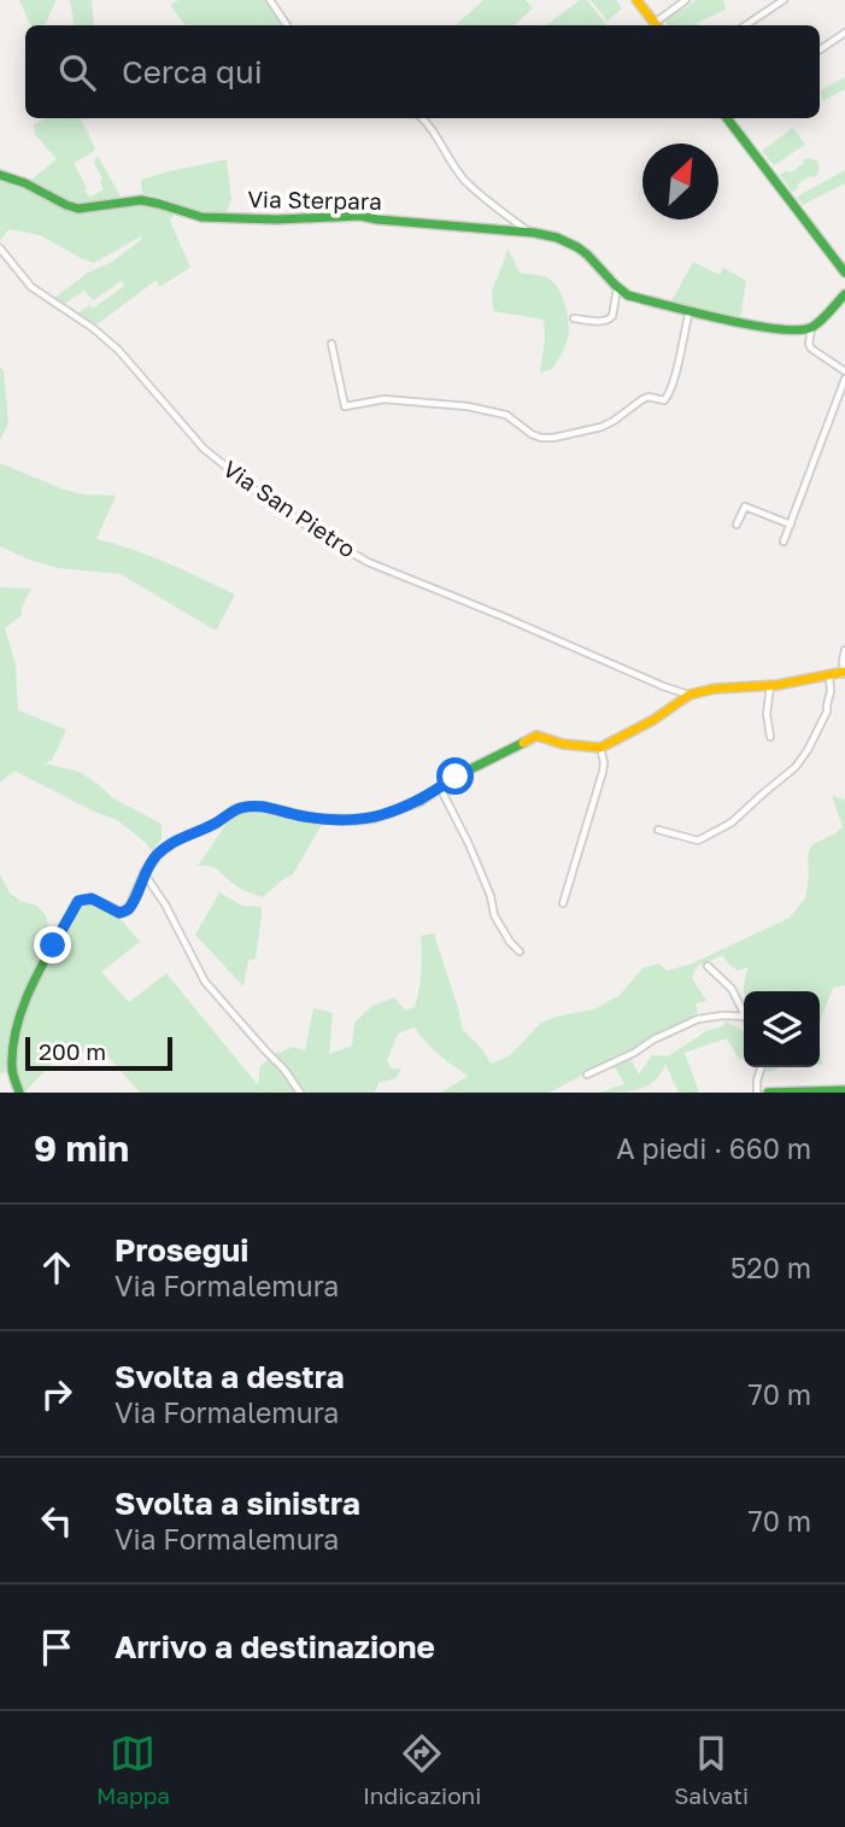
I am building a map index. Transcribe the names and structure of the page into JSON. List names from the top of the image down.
{
  "streets": {
    "street": ["Via Sterpara", "Via San Pietro"]
  },
  "scale_bar": "200 m",
  "north": "top right",
  "page": {
    "search": "Cerca qui",
    "scale": "200 m",
    "heading": ["9 min", "A piedi · 660 m"],
    "list": [
      ["Prosegui", "Via Formalemura", "520 m"],
      ["Svolta a destra", "Via Formalemura", "70 m"],
      ["Svolta a sinistra", "Via Formalemura", "70 m"],
      "Arrivo a destinazione"
    ],
    "nav": ["Mappa", "Indicazioni", "Salvati"]
  }
}
